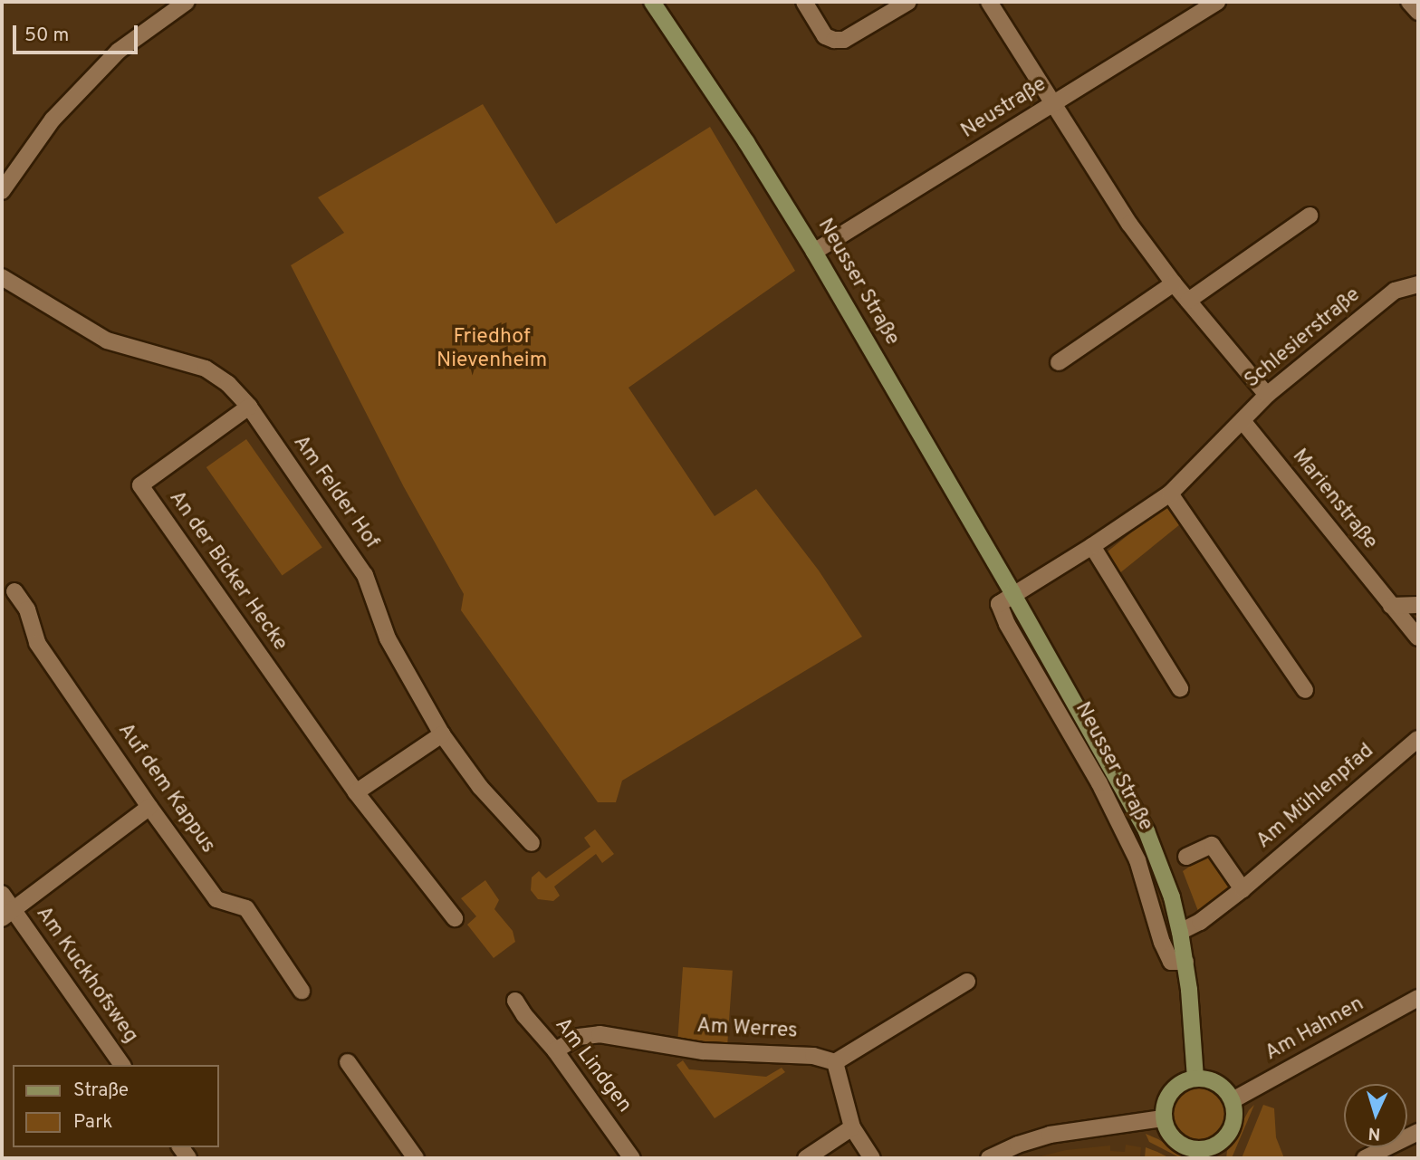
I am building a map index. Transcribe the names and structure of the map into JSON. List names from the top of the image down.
{
  "streets": {
    "main road": ["Neusser Straße"],
    "street": [
      "Neustraße",
      "Schlesierstraße",
      "Am Felder Hof",
      "Marienstraße",
      "An der Bicker Hecke",
      "Auf dem Kappus",
      "Am Mühlenpfad",
      "Am Kuckhofsweg",
      "Am Werres",
      "Am Hahnen",
      "Am Lindgen"
    ]
  },
  "crossings": [
    ["Neustraße", "Neusser Straße"],
    ["Neusser Straße", "Schlesierstraße"],
    ["Neusser Straße", "Am Mühlenpfad"],
    ["Neusser Straße", "Am Hahnen"],
    ["Schlesierstraße", "Marienstraße"],
    ["Am Felder Hof", "An der Bicker Hecke"],
    ["Am Werres", "Am Lindgen"]
  ],
  "parks": ["Friedhof Nievenheim"],
  "legend": ["Straße", "Park"],
  "scale_bar": "50 m",
  "north": "bottom"
}
